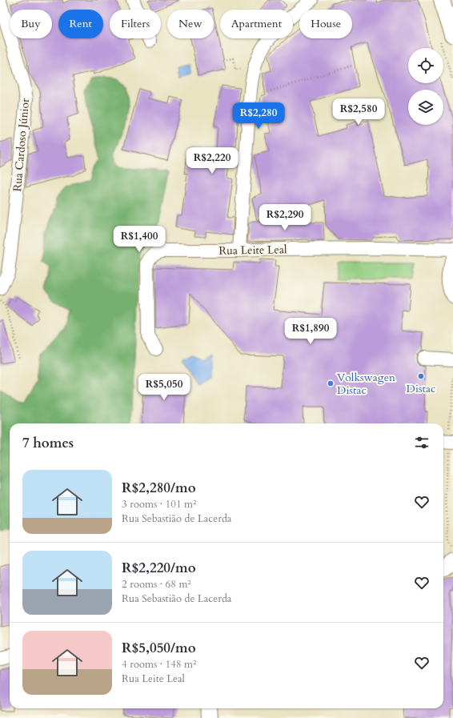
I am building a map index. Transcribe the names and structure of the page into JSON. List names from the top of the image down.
{
  "streets": {
    "street": ["Rua Cardoso Júnior", "Rua Leite Leal"]
  },
  "places": ["Distac", "Volkswagen Distac"],
  "page": {
    "chip": [
      "Buy",
      "Rent",
      "Filters",
      "New",
      "Apartment",
      "House"
    ],
    "price": [
      "R$2,580",
      "R$2,280",
      "R$2,220",
      "R$2,290",
      "R$1,400",
      "R$1,890",
      "R$5,050"
    ],
    "heading": "7 homes",
    "list": [
      {
        "name": "R$2,280/mo",
        "note": "3 rooms · 101 m² · Rua Sebastião de Lacerda"
      },
      {
        "name": "R$2,220/mo",
        "note": "2 rooms · 68 m² · Rua Sebastião de Lacerda"
      },
      {
        "name": "R$5,050/mo",
        "note": "4 rooms · 148 m² · Rua Leite Leal"
      }
    ]
  }
}
